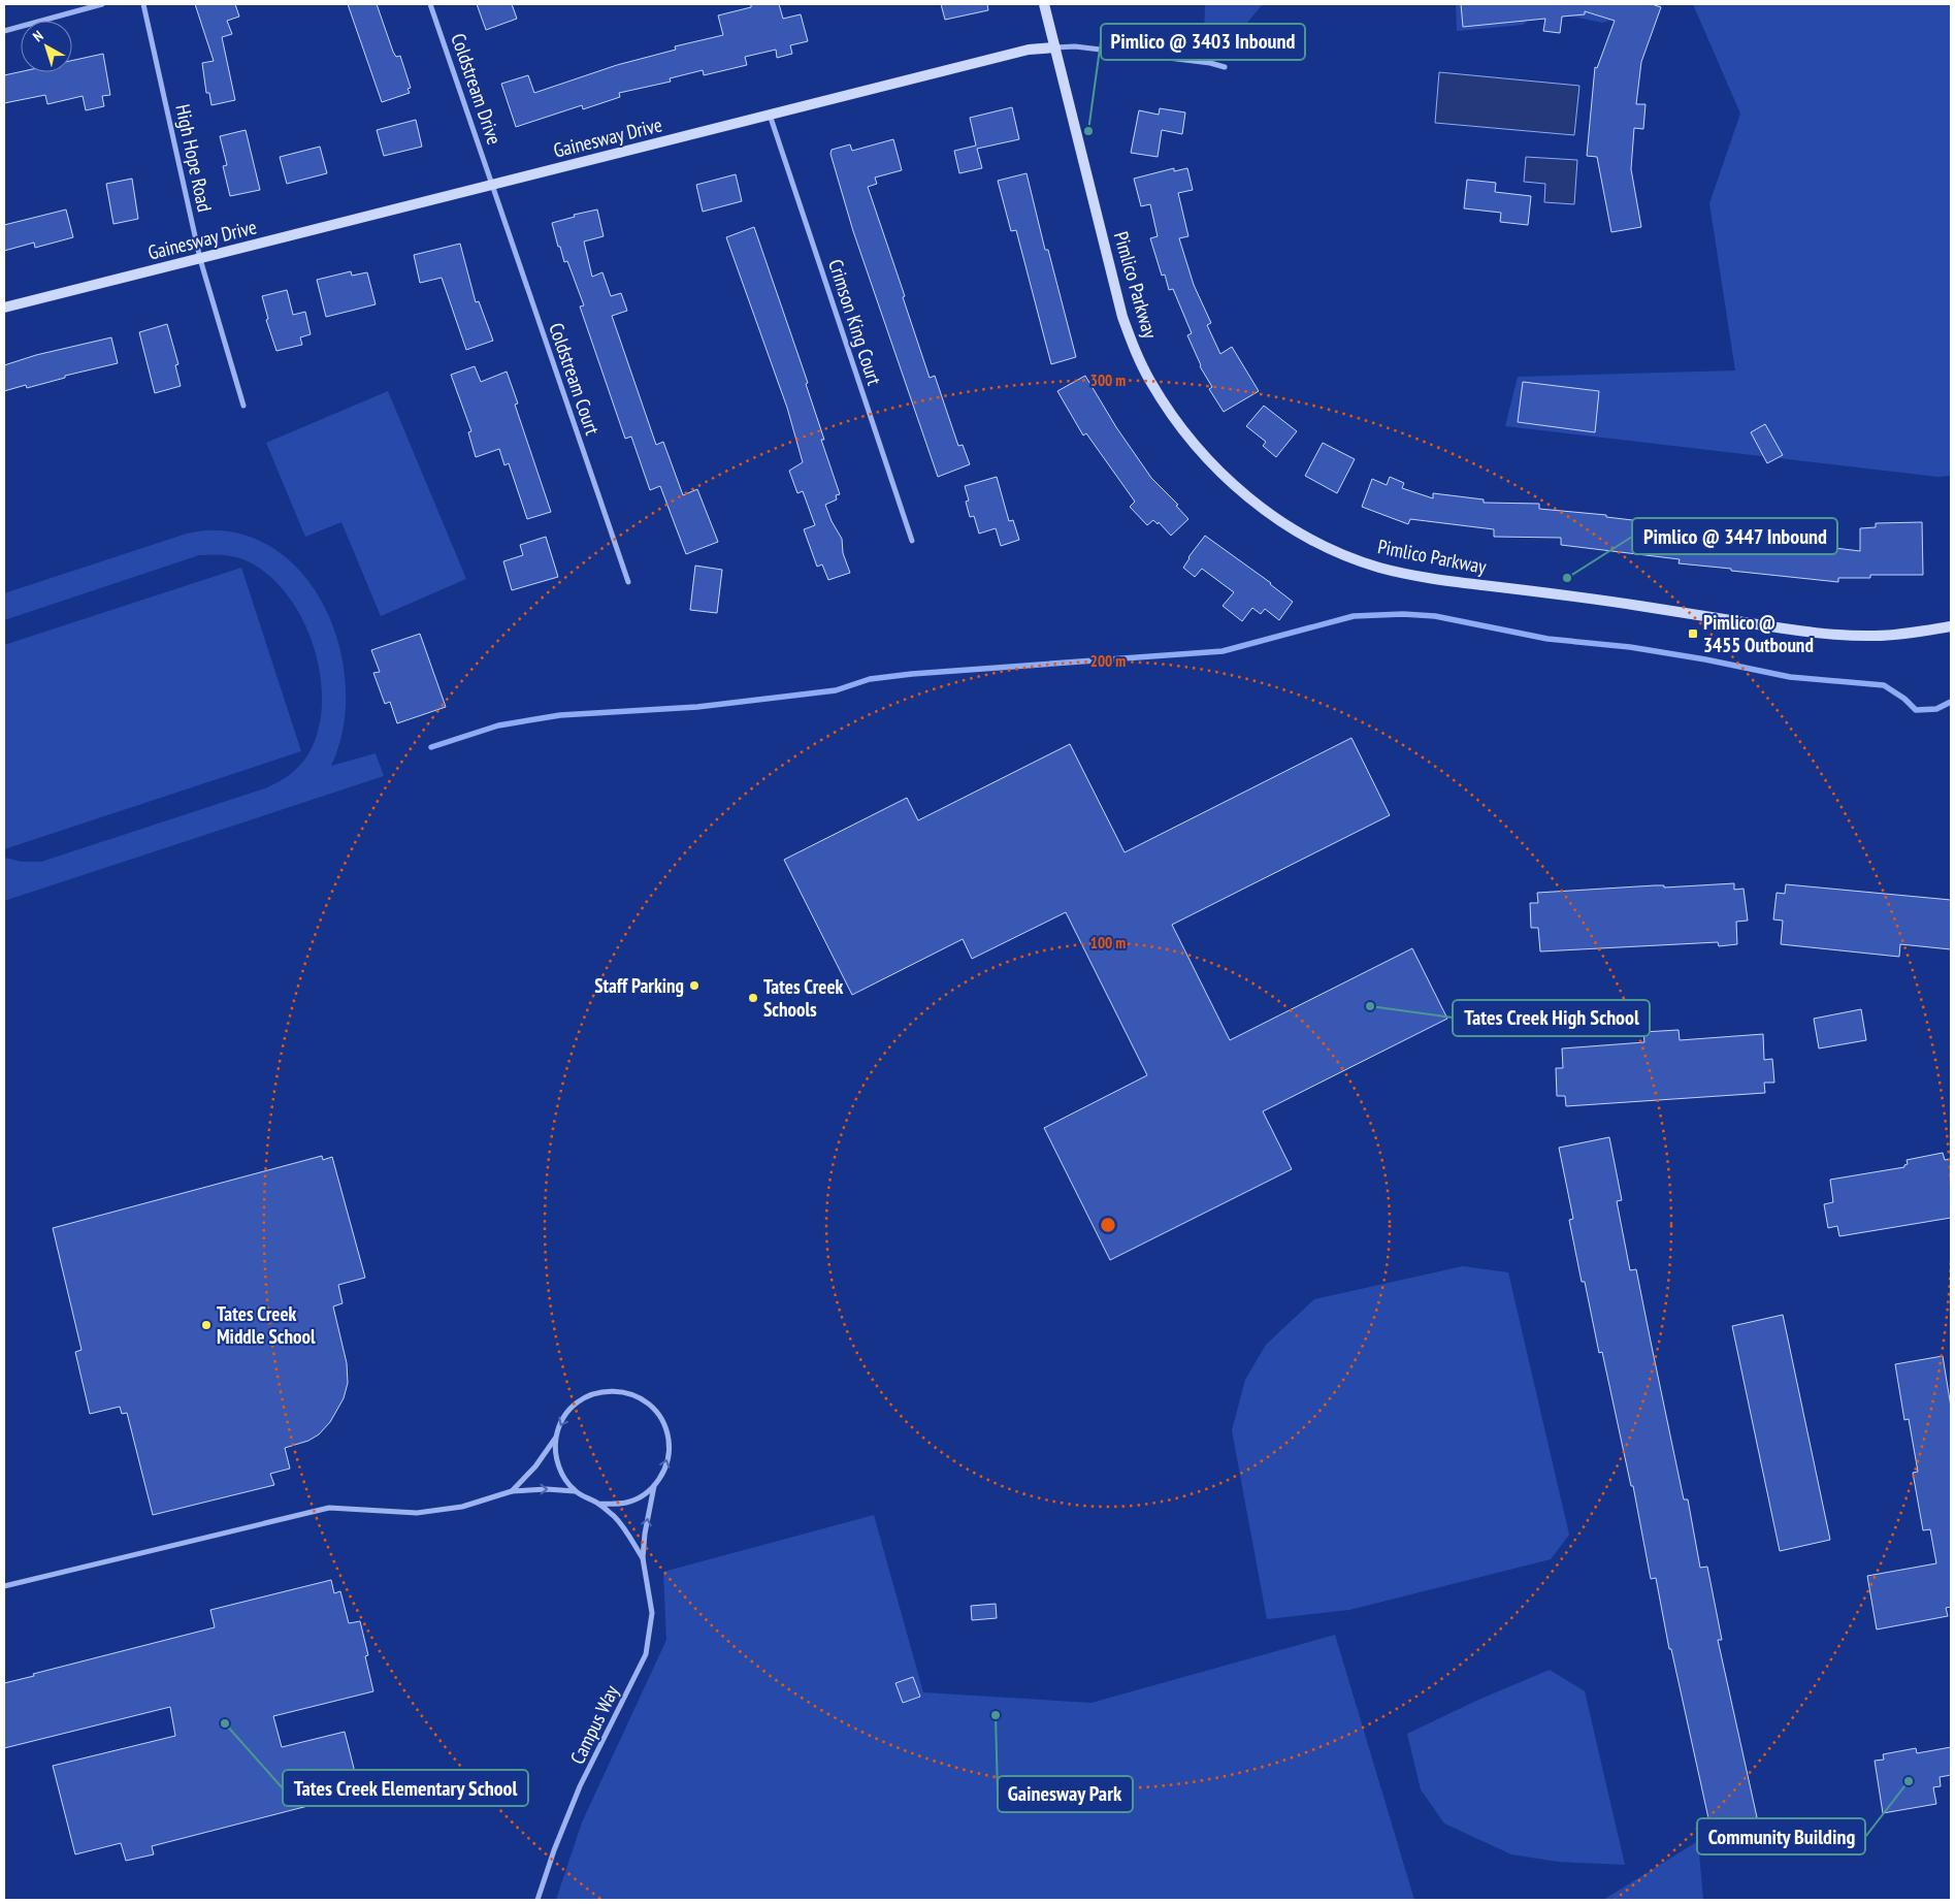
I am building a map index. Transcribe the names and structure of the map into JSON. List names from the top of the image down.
{
  "streets": {
    "street": [
      "Coldstream Drive",
      "Gainesway Drive",
      "High Hope Road",
      "Pimlico Parkway",
      "Crimson King Court",
      "Coldstream Court",
      "Campus Way"
    ]
  },
  "crossings": [
    ["Coldstream Drive", "Gainesway Drive"],
    ["Coldstream Drive", "Coldstream Court"],
    ["Gainesway Drive", "High Hope Road"],
    ["Gainesway Drive", "Pimlico Parkway"],
    ["Gainesway Drive", "Crimson King Court"],
    ["Gainesway Drive", "Coldstream Court"]
  ],
  "places": {
    "other": [
      "Pimlico @ 3403 Inbound",
      "Pimlico @ 3447 Inbound",
      "Staff Parking",
      "Tates Creek Schools",
      "Tates Creek High School",
      "Tates Creek Middle School",
      "Gainesway Park",
      "Tates Creek Elementary School",
      "Community Building"
    ],
    "transit": ["Pimlico @ 3455 Outbound"]
  },
  "north": "top left",
  "rings": ["300 m", "200 m", "100 m"]
}
